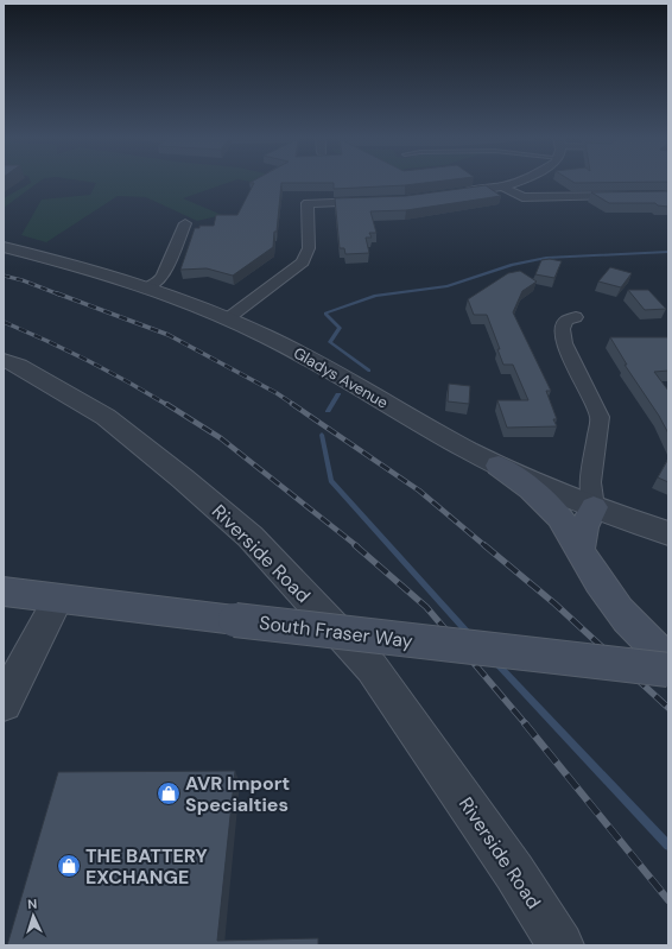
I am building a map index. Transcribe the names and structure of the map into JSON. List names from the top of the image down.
{
  "streets": {
    "main road": ["South Fraser Way"],
    "street": ["Gladys Avenue", "Riverside Road"]
  },
  "places": {
    "shop": ["AVR Import Specialties", "THE BATTERY EXCHANGE"]
  },
  "north": "top"
}
